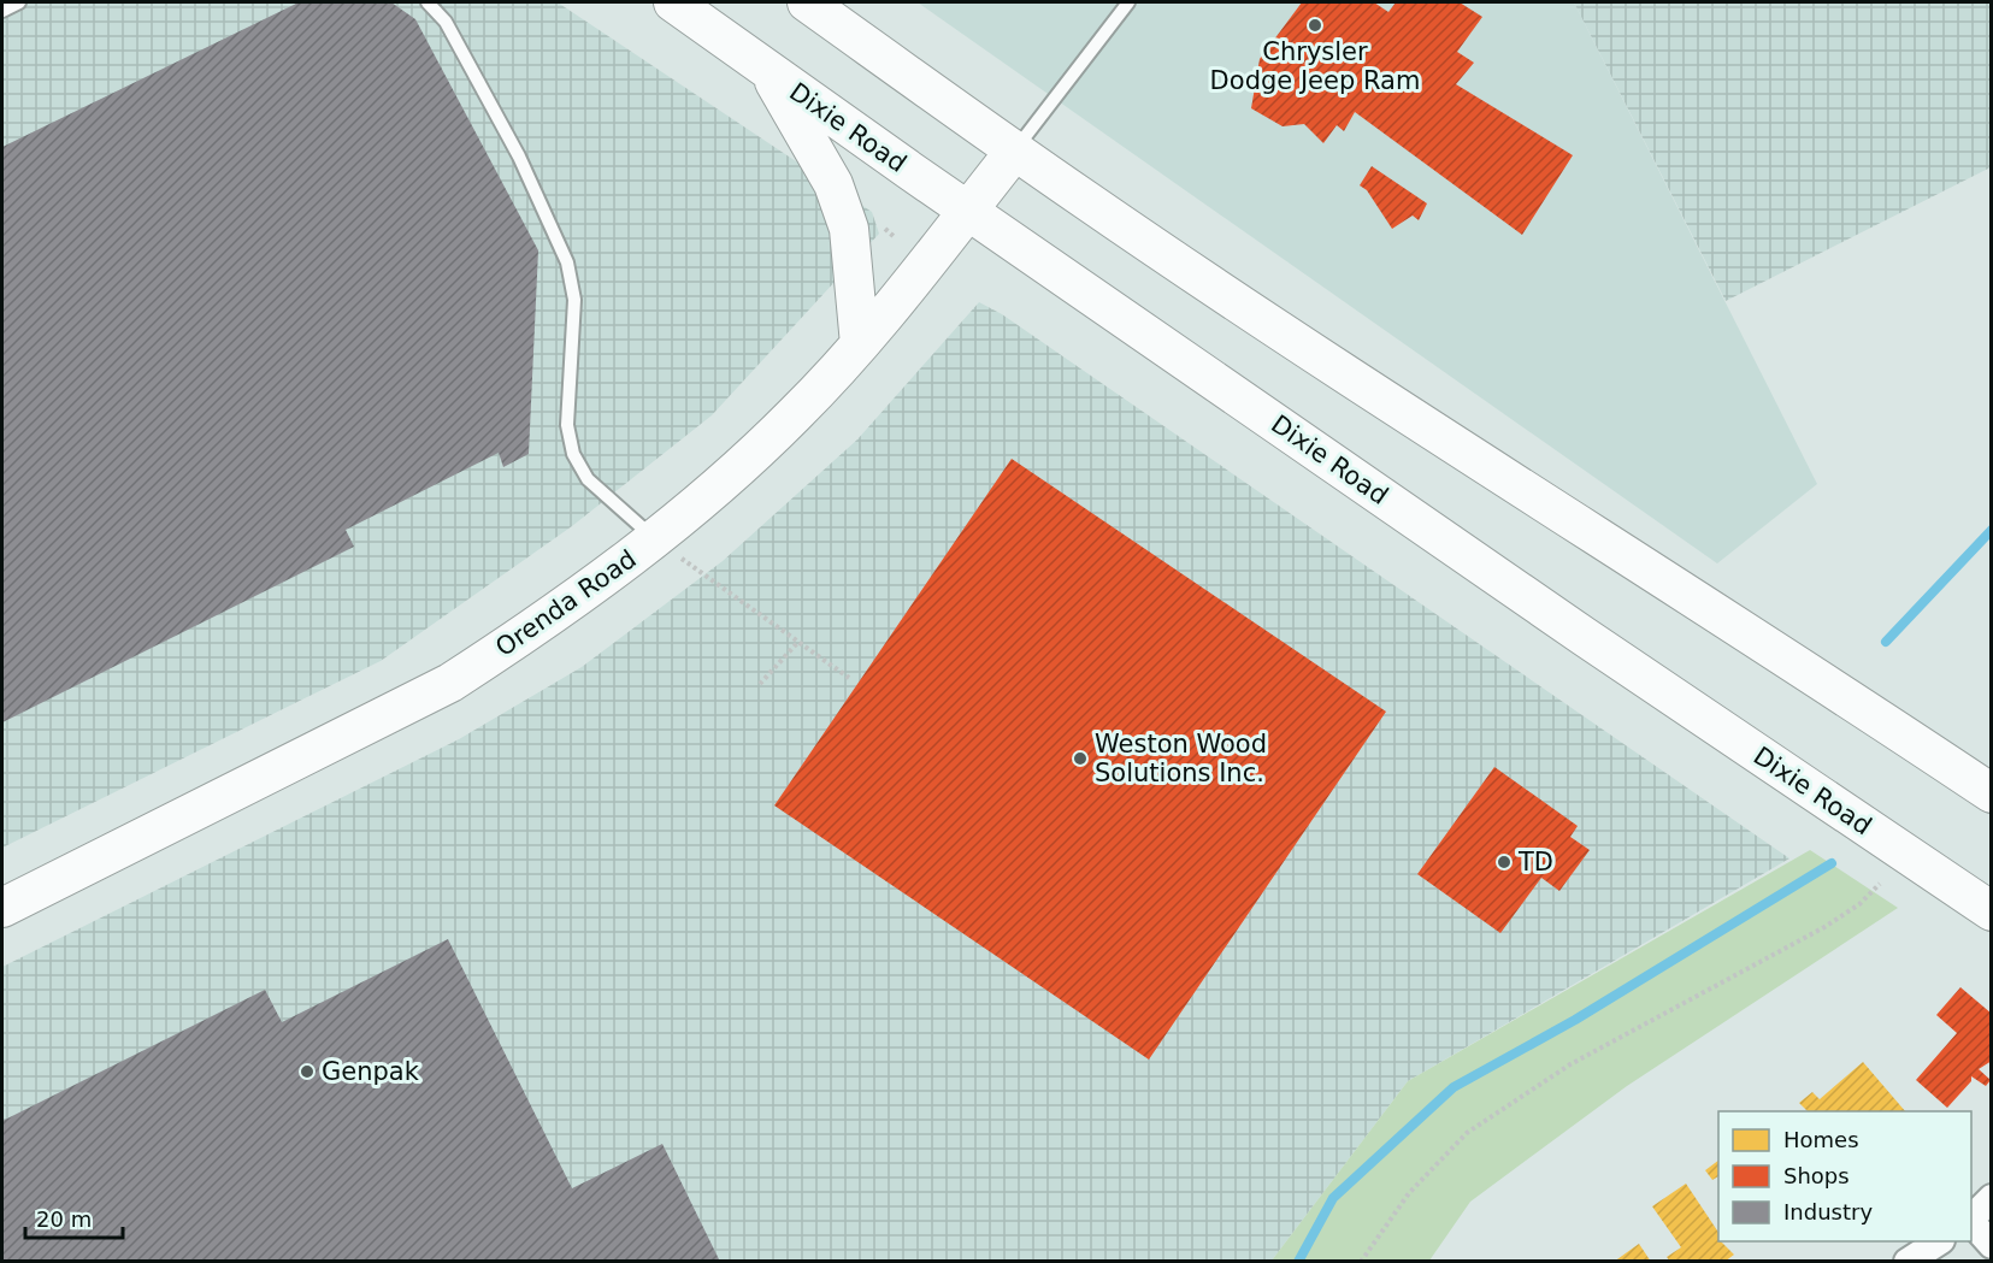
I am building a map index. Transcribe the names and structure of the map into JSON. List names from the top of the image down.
{
  "streets": {
    "main road": ["Dixie Road", "Orenda Road"]
  },
  "crossings": [
    ["Dixie Road", "Orenda Road"]
  ],
  "places": [
    "Chrysler Dodge Jeep Ram",
    "Weston Wood Solutions Inc.",
    "TD",
    "Genpak"
  ],
  "legend": ["Homes", "Shops", "Industry"],
  "scale_bar": "20 m"
}
